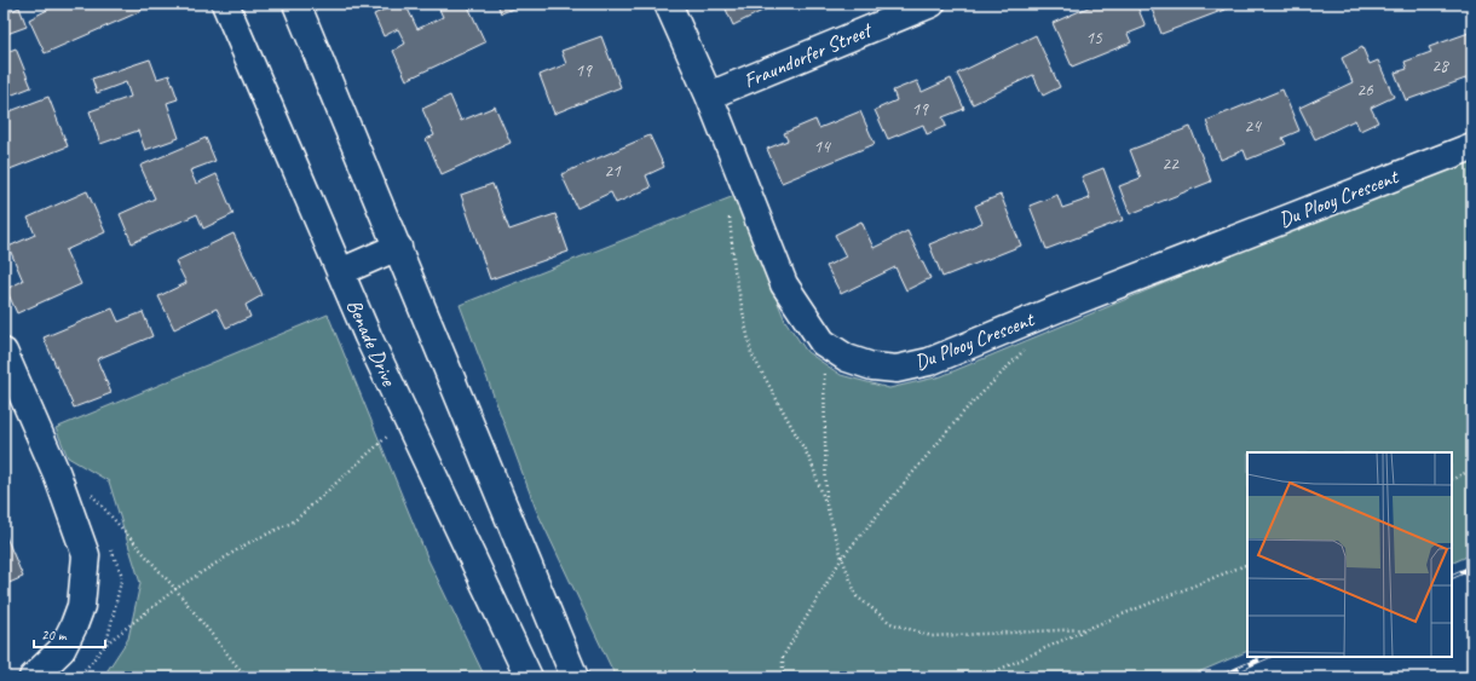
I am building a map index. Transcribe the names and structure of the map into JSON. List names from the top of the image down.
{
  "streets": {
    "street": ["Fraundorfer Street", "Du Plooy Crescent", "Benade Drive"]
  },
  "crossings": [
    ["Fraundorfer Street", "Du Plooy Crescent"]
  ],
  "house_numbers": [
    "15",
    "28",
    "19",
    "26",
    "19",
    "24",
    "14",
    "22",
    "21"
  ],
  "scale_bar": "20 m"
}
